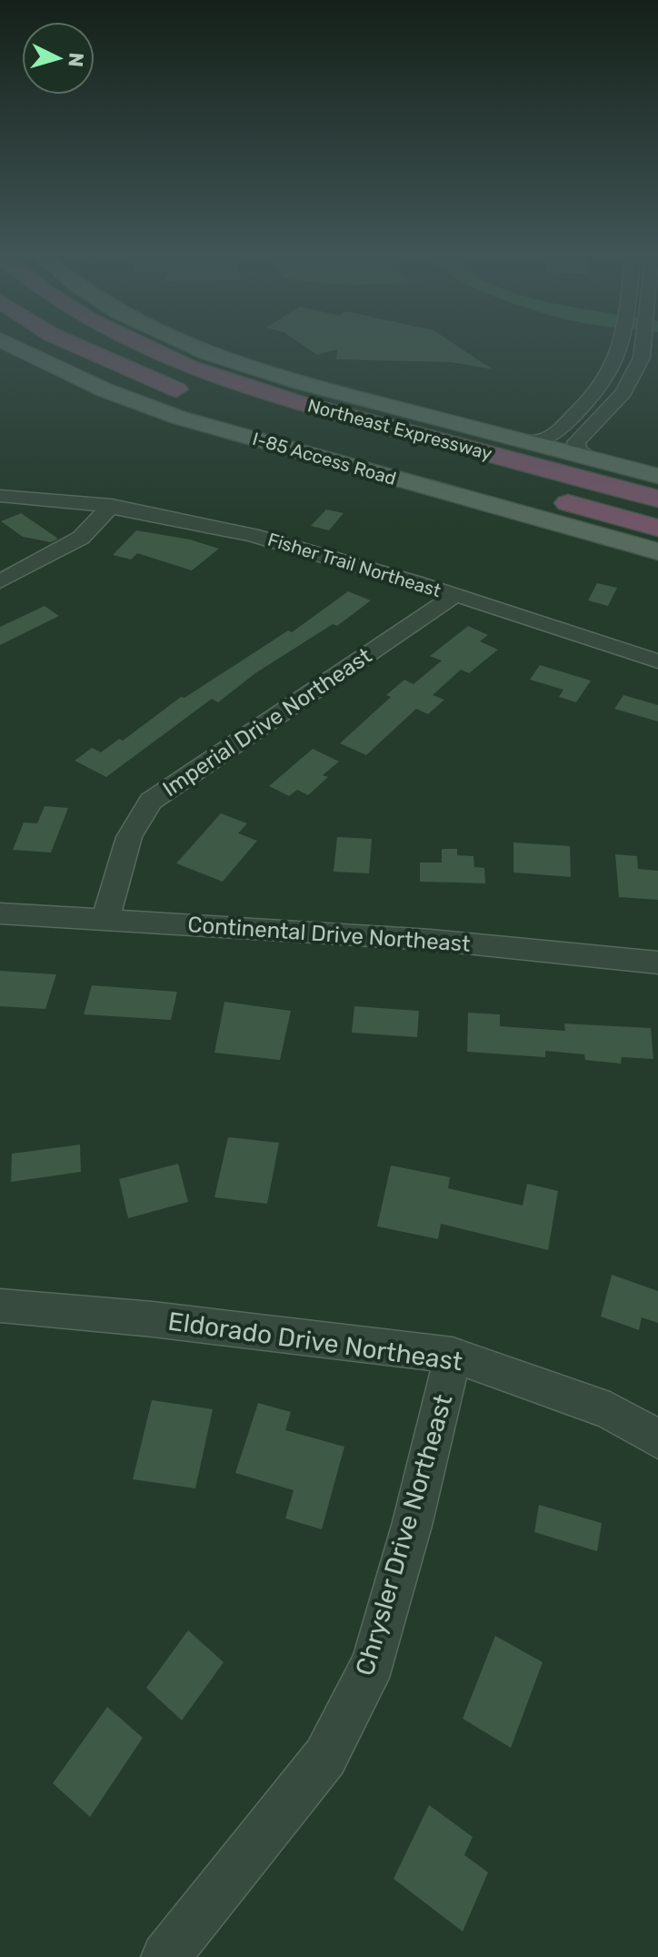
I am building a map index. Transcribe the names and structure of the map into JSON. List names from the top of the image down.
{
  "streets": {
    "highway": ["Northeast Expressway"],
    "main road": ["I-85 Access Road"],
    "street": [
      "Fisher Trail Northeast",
      "Imperial Drive Northeast",
      "Continental Drive Northeast",
      "Eldorado Drive Northeast",
      "Chrysler Drive Northeast"
    ]
  },
  "crossings": [
    ["Fisher Trail Northeast", "Imperial Drive Northeast"],
    ["Imperial Drive Northeast", "Continental Drive Northeast"],
    ["Eldorado Drive Northeast", "Chrysler Drive Northeast"]
  ],
  "north": "right"
}
